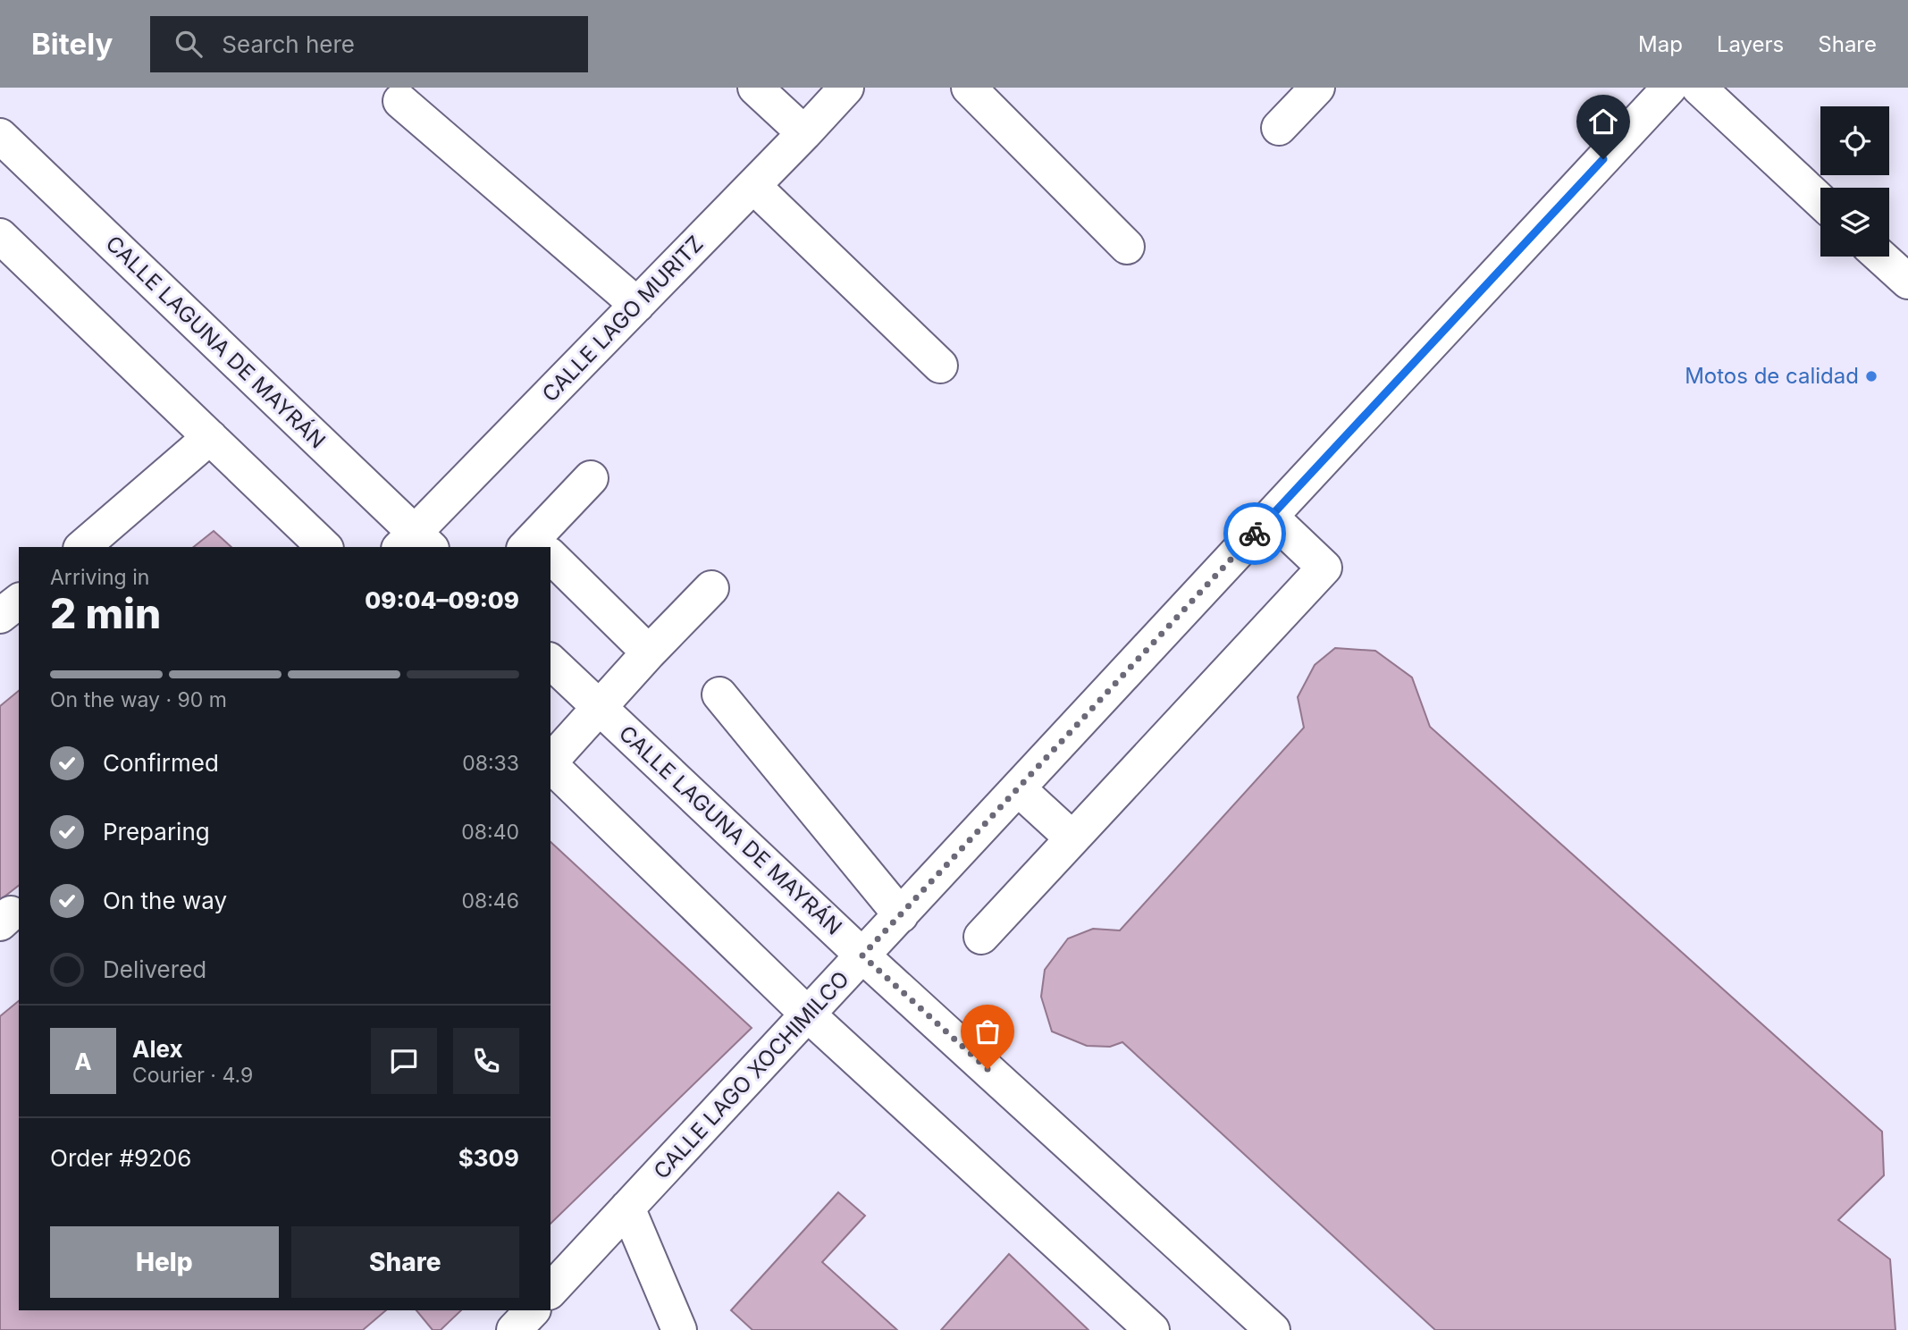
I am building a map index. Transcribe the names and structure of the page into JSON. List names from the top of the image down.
{
  "streets": {
    "street": ["CALLE LAGO MURITZ", "CALLE LAGUNA DE MAYRÁN", "CALLE LAGO XOCHIMILCO"]
  },
  "crossings": [
    ["CALLE LAGO MURITZ", "CALLE LAGUNA DE MAYRÁN"],
    ["CALLE LAGUNA DE MAYRÁN", "CALLE LAGO XOCHIMILCO"]
  ],
  "places": ["Motos de calidad"],
  "page": {
    "header": "Bitely",
    "search": "Search here",
    "nav": ["Map", "Layers", "Share"],
    "heading": ["2 min", "Arriving in", "09:04–09:09"],
    "panel": [
      "Alex",
      "Courier · 4.9",
      "Order #9206",
      "$309"
    ],
    "bar": "On the way · 90 m",
    "list": [
      ["Confirmed", "08:33"],
      ["Preparing", "08:40"],
      ["On the way", "08:46"],
      "Delivered"
    ],
    "round": "A",
    "buttons": ["Help", "Share"]
  }
}
